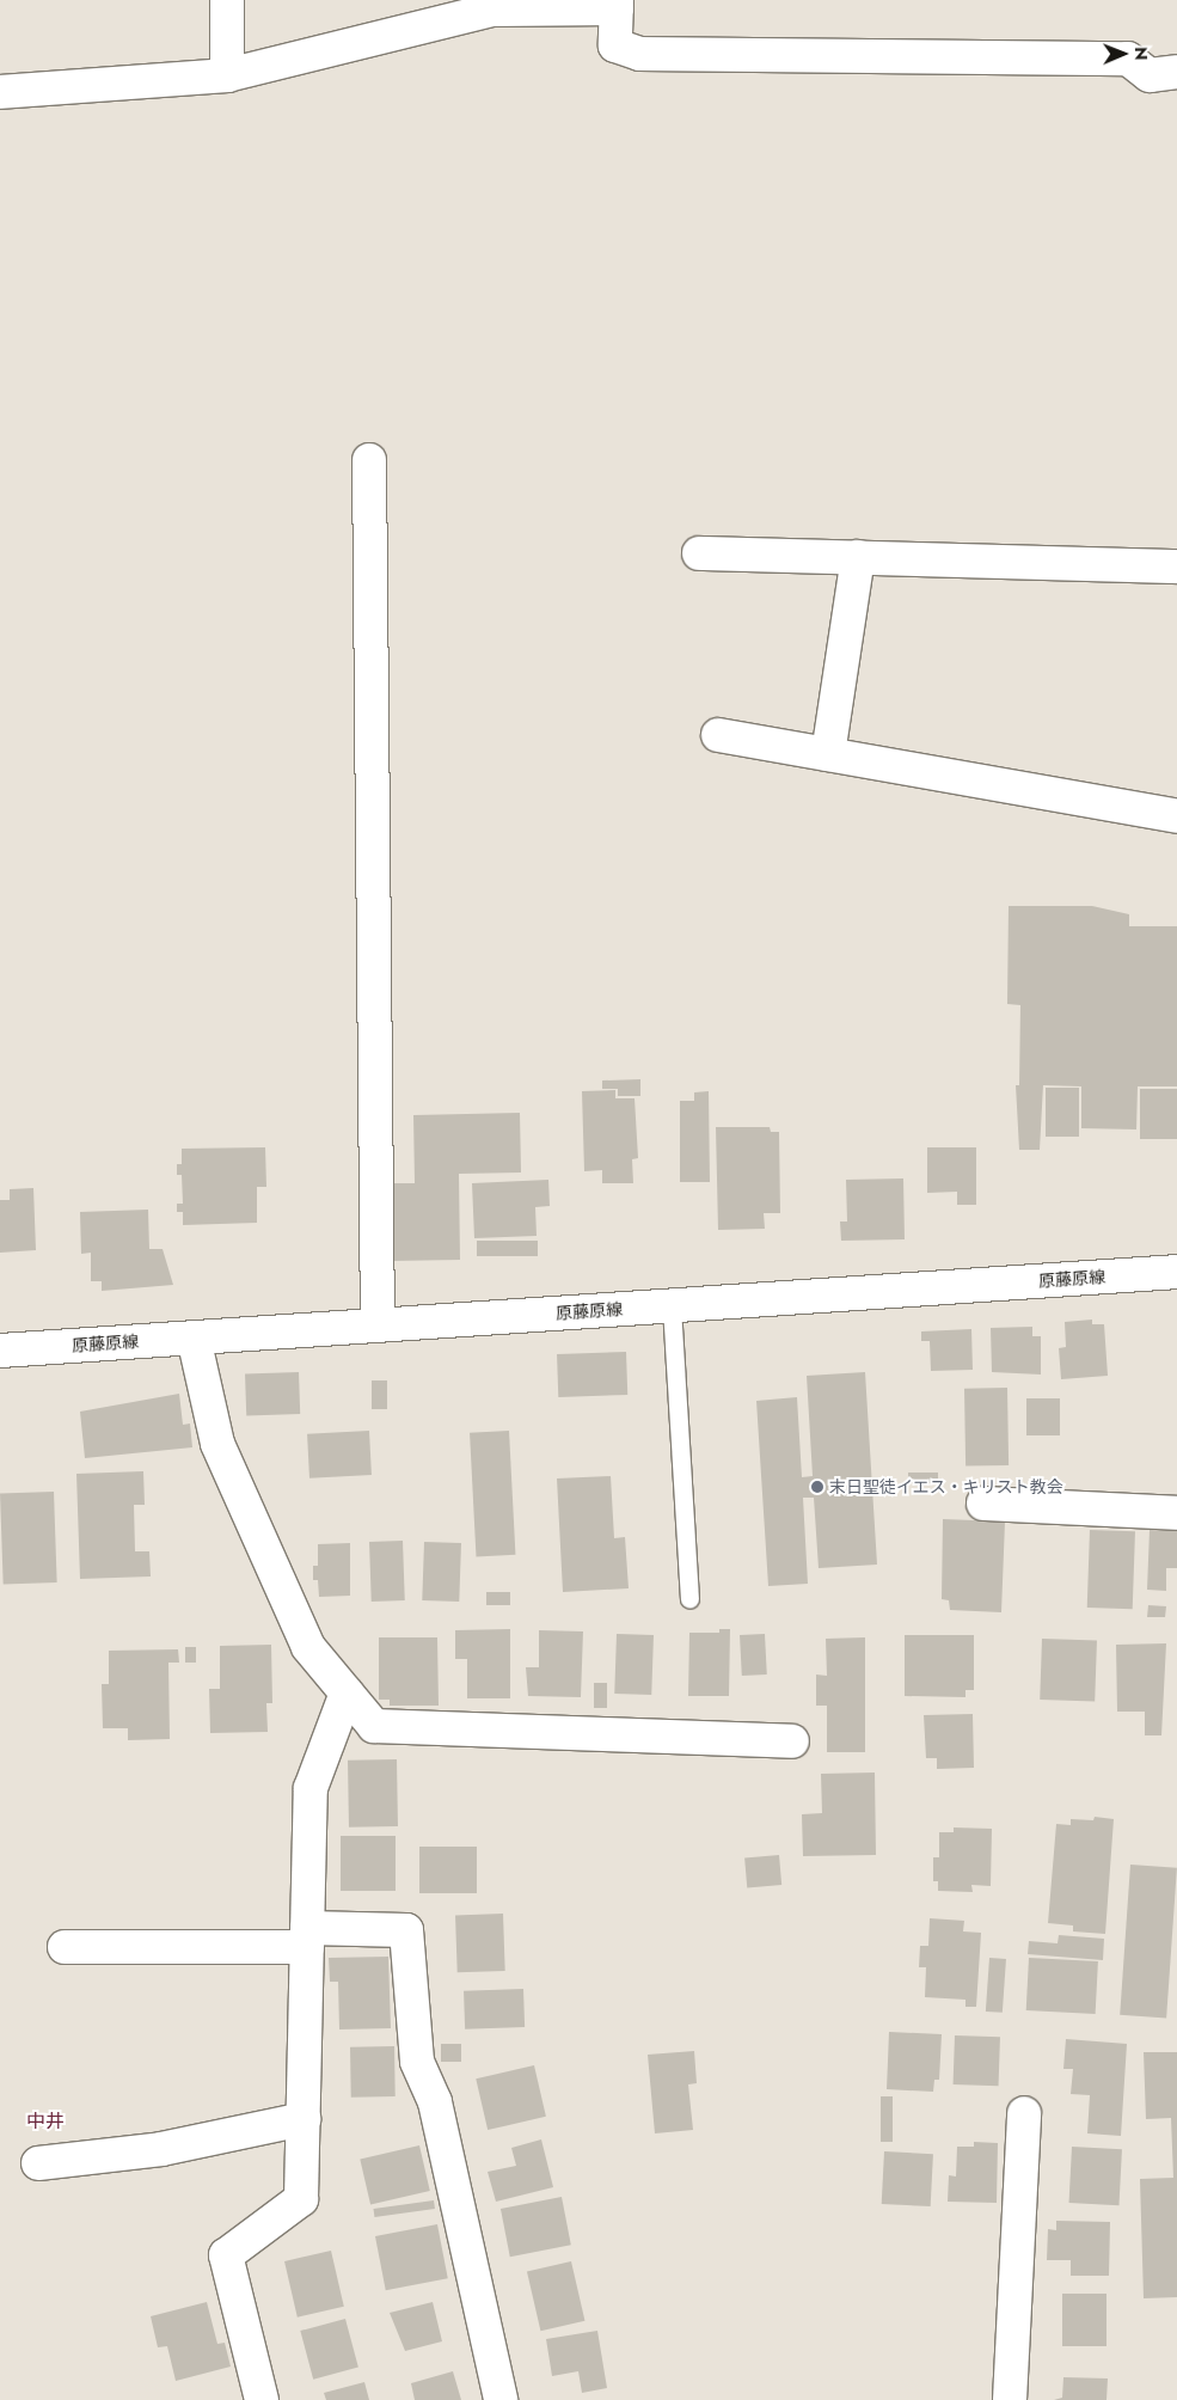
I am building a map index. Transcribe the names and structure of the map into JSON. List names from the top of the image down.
{
  "streets": {
    "street": ["原藤原線"]
  },
  "districts": ["中井"],
  "places": ["末日聖徒イエス・キリスト教会"],
  "north": "right"
}
